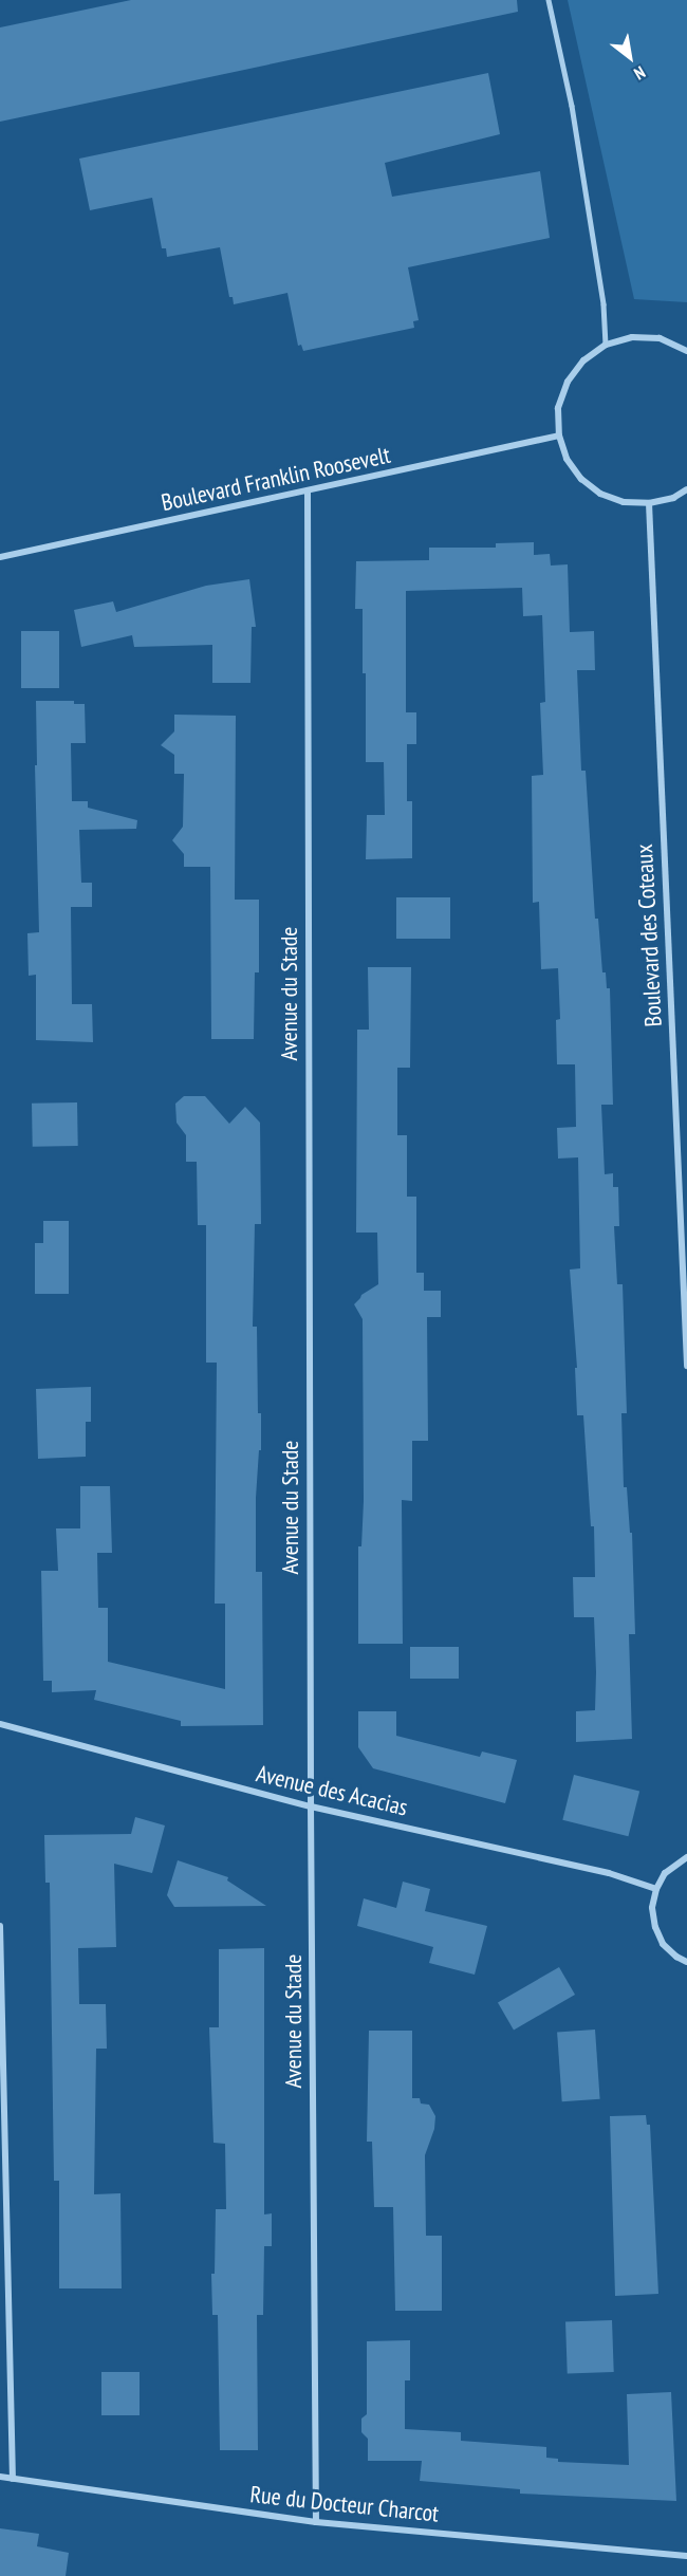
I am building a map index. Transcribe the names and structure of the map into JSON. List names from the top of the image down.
{
  "streets": {
    "street": [
      "Boulevard Franklin Roosevelt",
      "Boulevard des Coteaux",
      "Avenue du Stade",
      "Avenue des Acacias",
      "Rue du Docteur Charcot"
    ]
  },
  "crossings": [
    ["Boulevard Franklin Roosevelt", "Avenue du Stade"],
    ["Avenue du Stade", "Avenue des Acacias"],
    ["Avenue du Stade", "Rue du Docteur Charcot"]
  ],
  "north": "bottom right"
}
